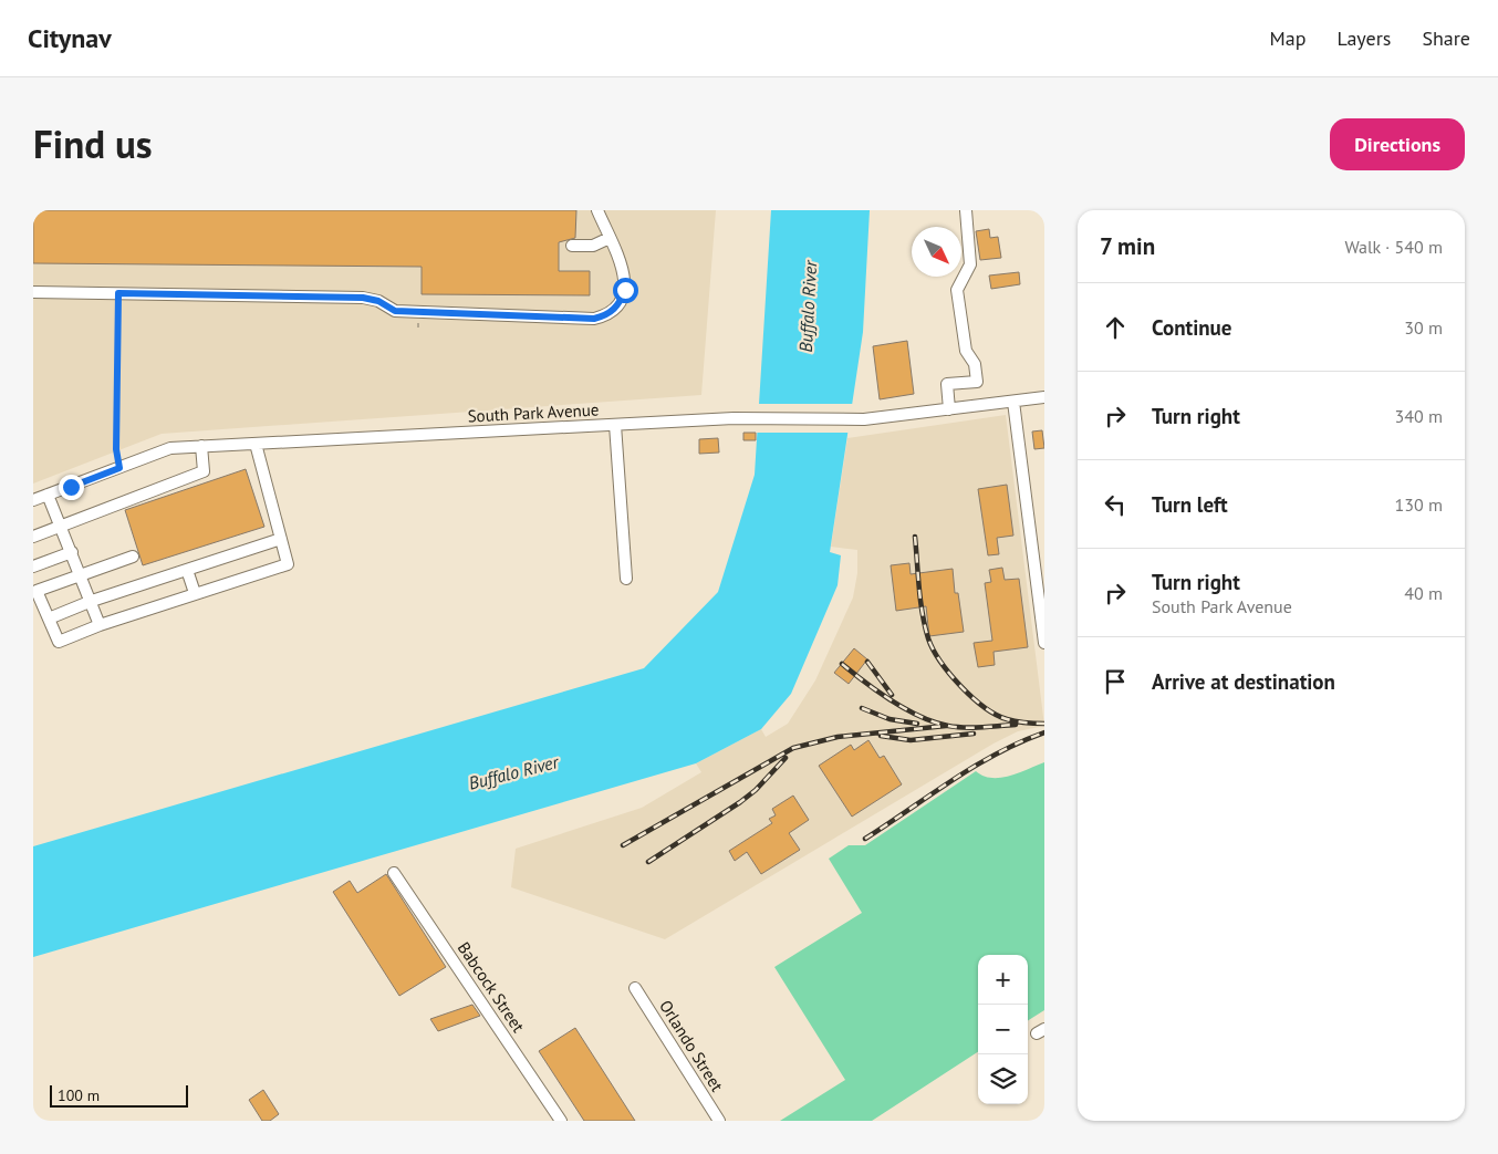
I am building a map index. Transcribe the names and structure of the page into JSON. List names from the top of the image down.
{
  "streets": {
    "street": ["South Park Avenue", "Babcock Street", "Orlando Street"]
  },
  "water": ["Buffalo River"],
  "scale_bar": "100 m",
  "north": "bottom right",
  "page": {
    "header": "Citynav",
    "nav": ["Map", "Layers", "Share"],
    "title": "Find us",
    "buttons": "Directions",
    "heading": ["7 min", "Walk · 540 m"],
    "list": [
      ["Continue", "30 m"],
      ["Turn right", "340 m"],
      ["Turn left", "130 m"],
      ["Turn right", "South Park Avenue", "40 m"],
      "Arrive at destination"
    ],
    "map_buttons": ["+", "−"],
    "scale": "100 m"
  }
}
